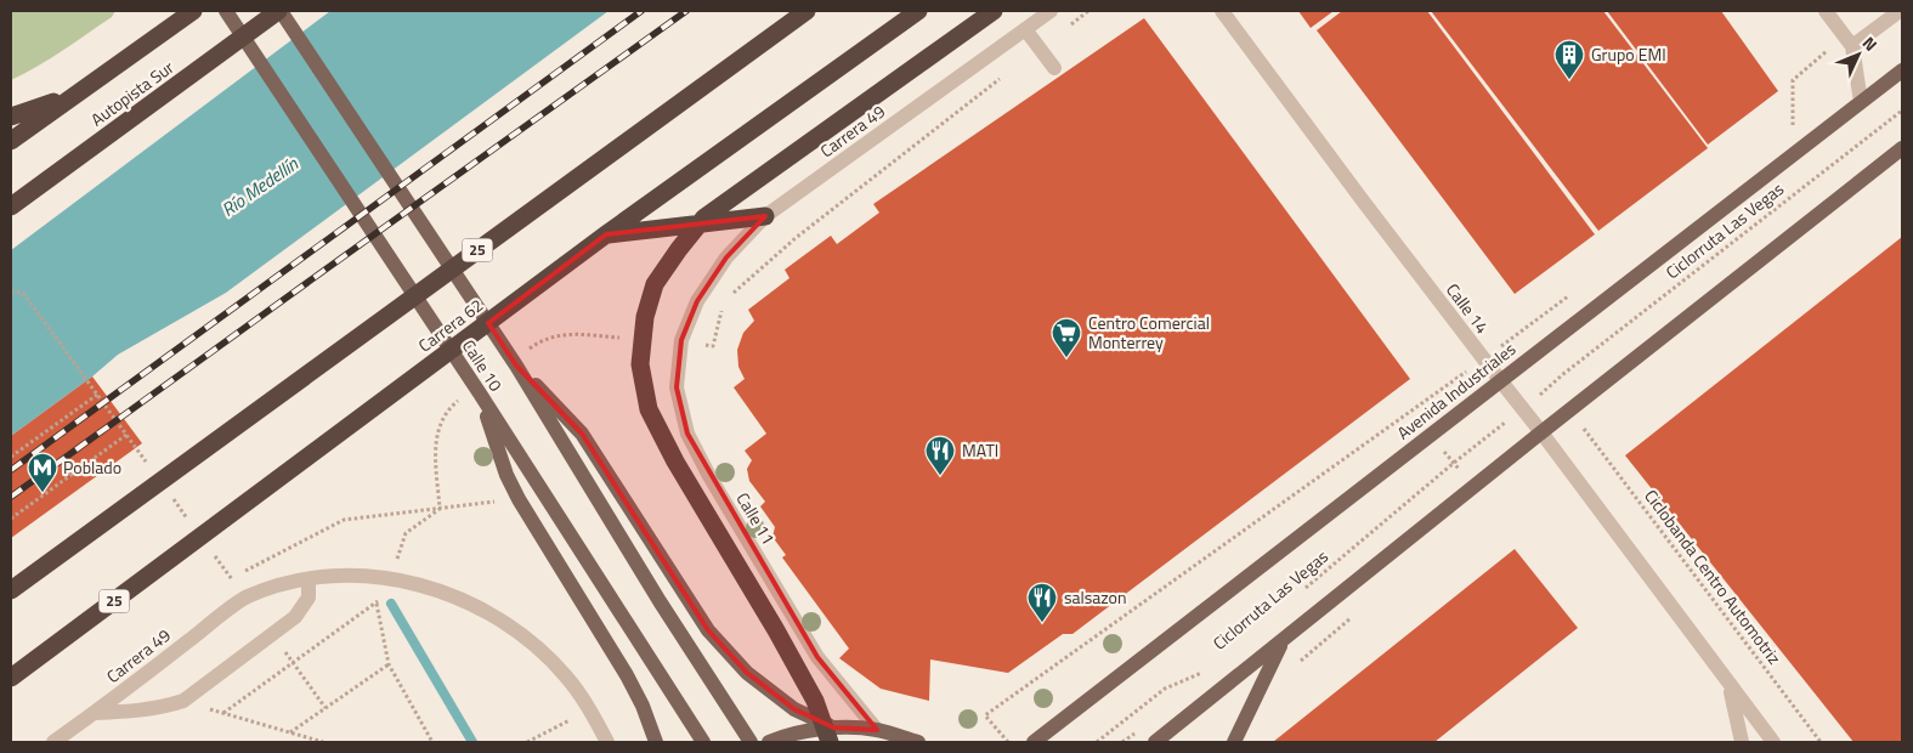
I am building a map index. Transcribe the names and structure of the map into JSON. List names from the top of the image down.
{
  "streets": {
    "highway": ["Autopista Sur", "25", "Carrera 62"],
    "main road": ["Calle 10", "Avenida Industriales"],
    "street": ["Carrera 49", "Calle 14", "Calle 11"],
    "path": ["Ciclorruta Las Vegas", "Ciclobanda Centro Automotriz"]
  },
  "crossings": [
    ["Autopista Sur", "Calle 10"],
    ["Carrera 49", "Calle 11"],
    ["Calle 14", "Avenida Industriales"]
  ],
  "water": ["Río Medellín"],
  "places": {
    "building": ["Grupo EMI"],
    "supermarket": ["Centro Comercial Monterrey"],
    "restaurant": ["MATI", "salsazon"],
    "metro station": ["Poblado"]
  },
  "north": "top right"
}
